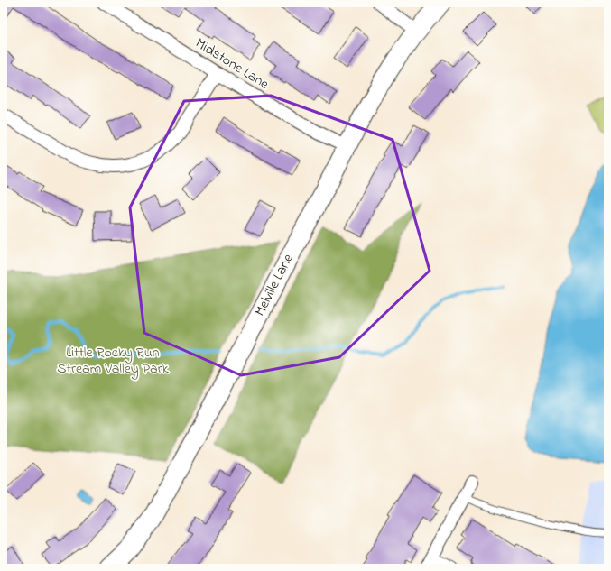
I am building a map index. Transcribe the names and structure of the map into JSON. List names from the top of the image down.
{
  "streets": {
    "street": ["Midstone Lane", "Melville Lane"]
  },
  "crossings": [
    ["Midstone Lane", "Melville Lane"]
  ],
  "parks": ["Little Rocky Run Stream Valley Park"]
}
